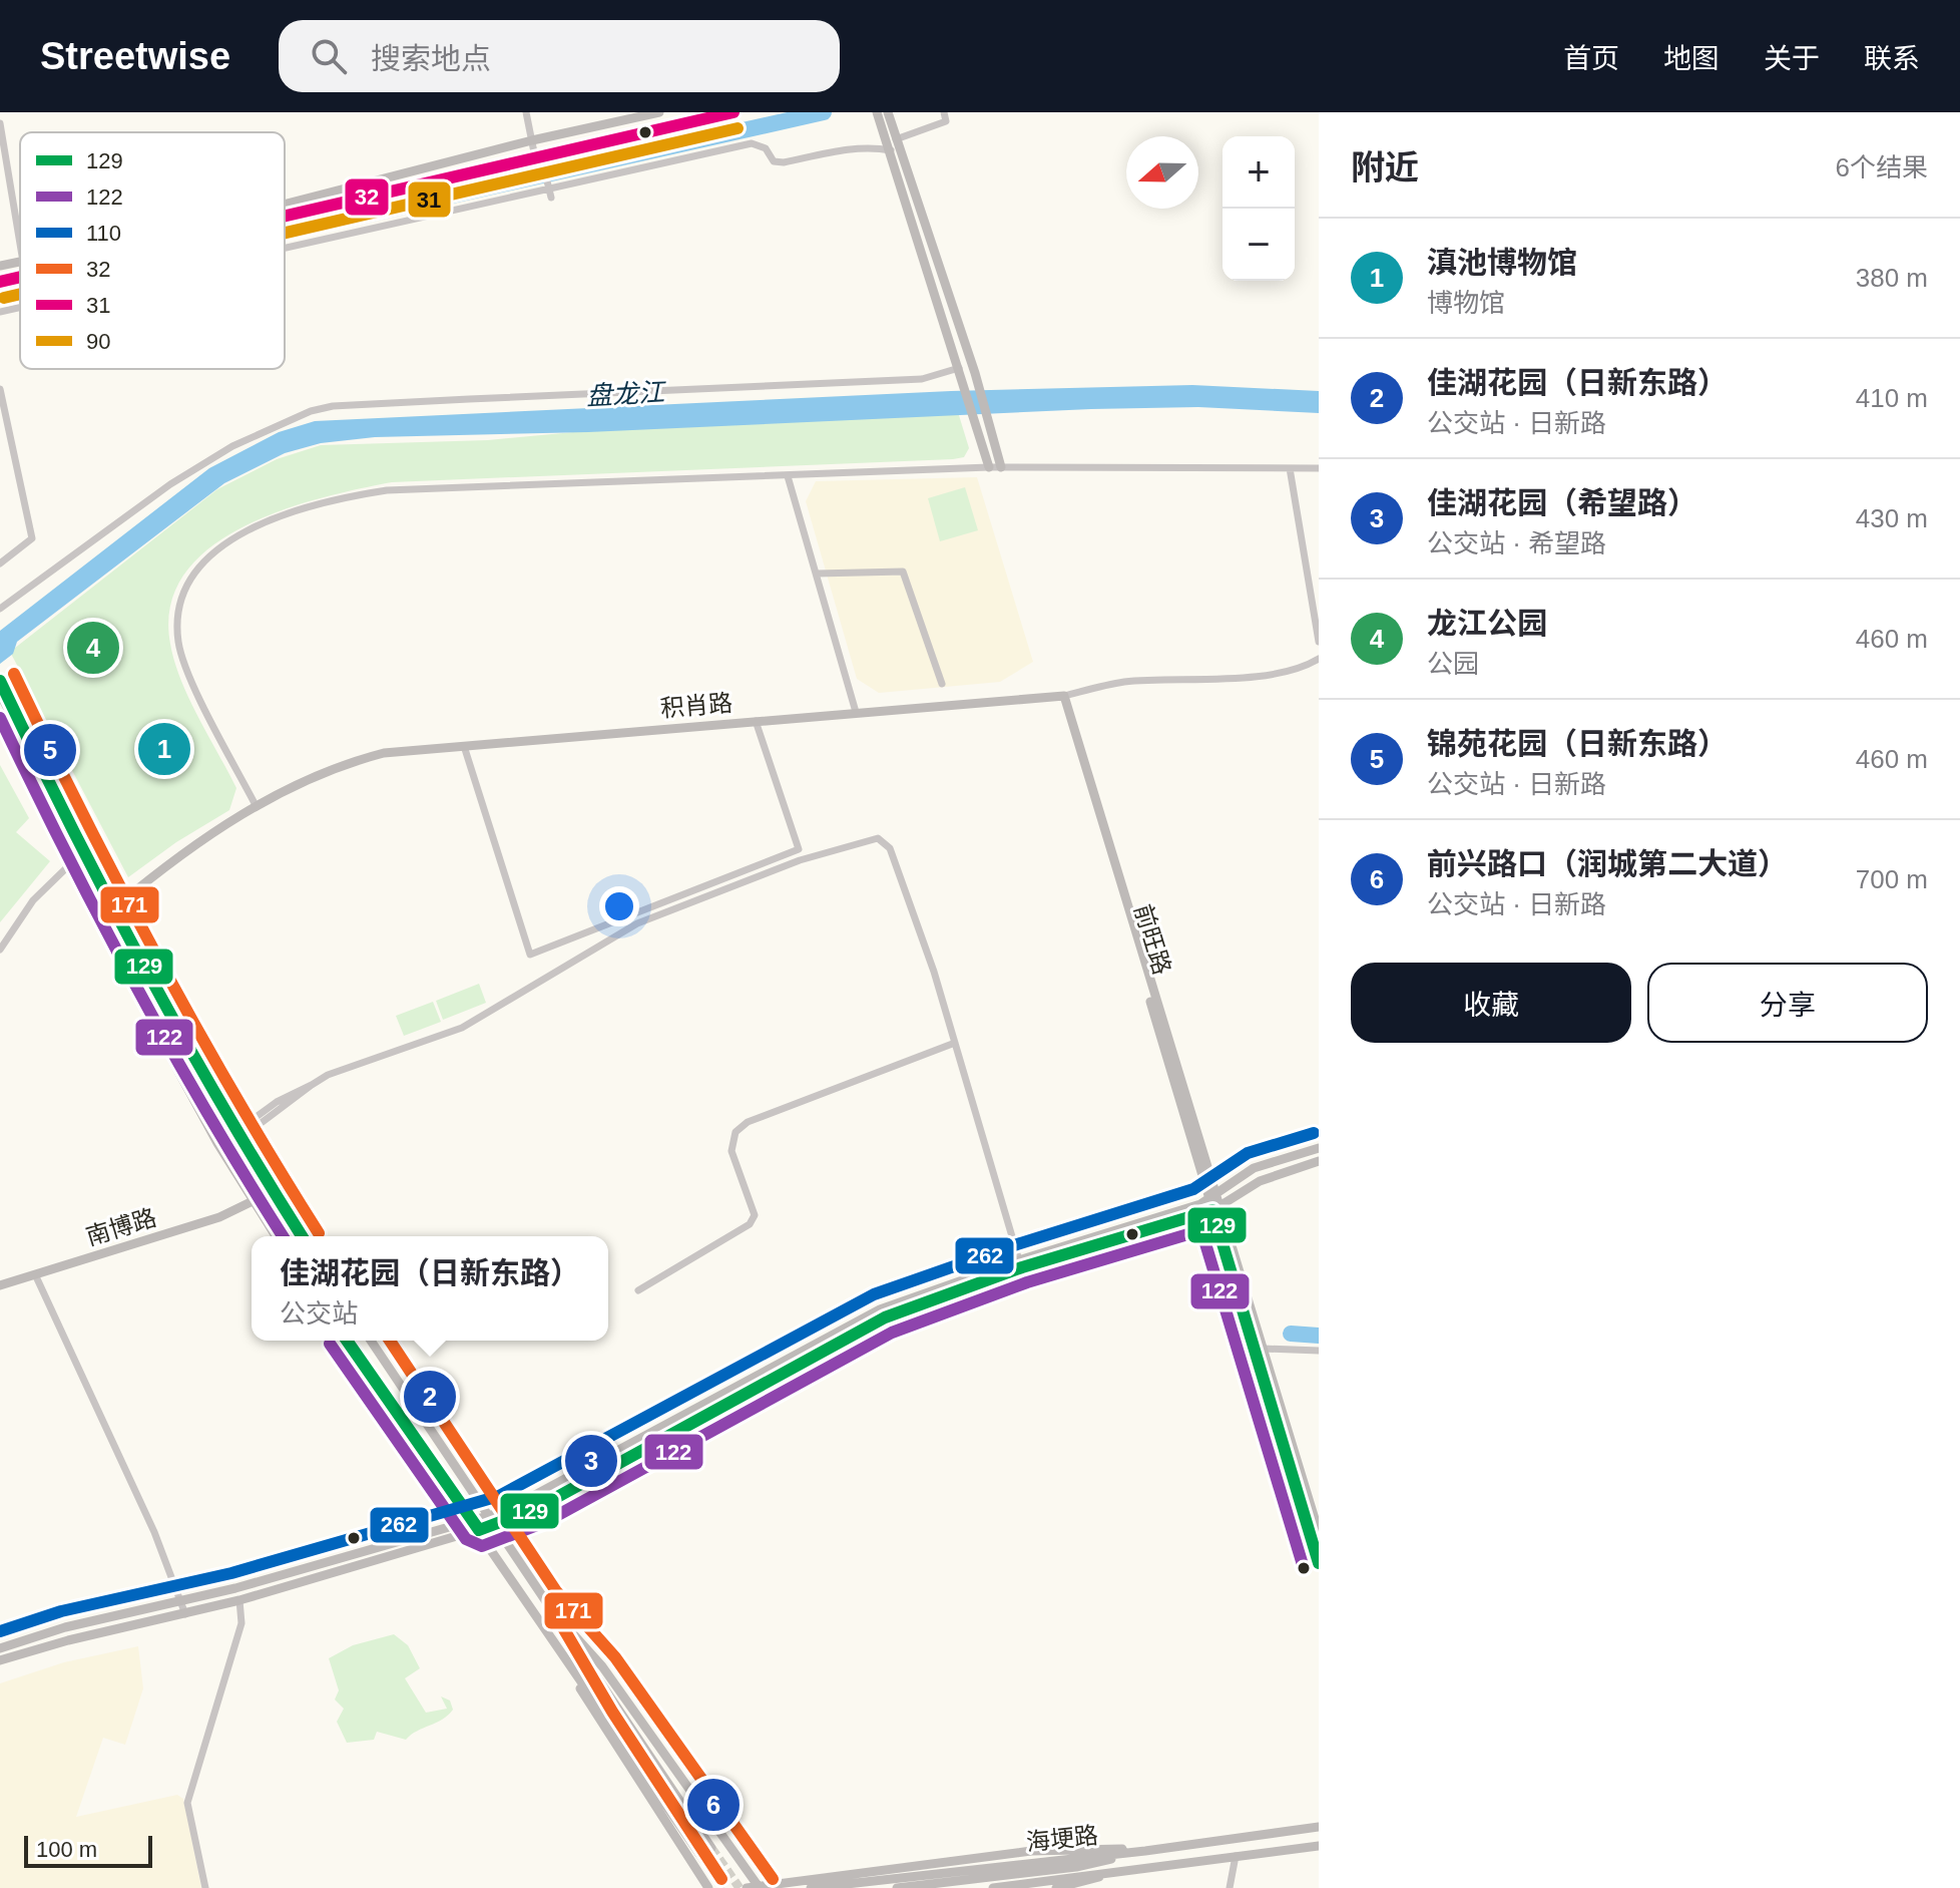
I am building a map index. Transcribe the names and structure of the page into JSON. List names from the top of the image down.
{
  "streets": {
    "main road": [
      "积肖路",
      "前旺路",
      "南博路",
      "海埂路"
    ]
  },
  "crossings": [
    ["积肖路", "前旺路"]
  ],
  "water": ["盘龙江"],
  "lines": [
    "transit line 32",
    "transit line 31",
    "transit line 171",
    "transit line 129",
    "transit line 122",
    "transit line 262"
  ],
  "legend": [
    "129",
    "122",
    "110",
    "32",
    "31",
    "90"
  ],
  "scale_bar": "100 m",
  "north": "left",
  "page": {
    "header": "Streetwise",
    "search": "搜索地点",
    "nav": [
      "首页",
      "地图",
      "关于",
      "联系"
    ],
    "heading": ["附近", "6个结果"],
    "map_buttons": ["+", "−"],
    "list": [
      {
        "mark": "1",
        "name": "滇池博物馆",
        "note": "博物馆",
        "value": "380 m"
      },
      {
        "mark": "2",
        "name": "佳湖花园（日新东路）",
        "note": "公交站 · 日新路",
        "value": "410 m"
      },
      {
        "mark": "3",
        "name": "佳湖花园（希望路）",
        "note": "公交站 · 希望路",
        "value": "430 m"
      },
      {
        "mark": "4",
        "name": "龙江公园",
        "note": "公园",
        "value": "460 m"
      },
      {
        "mark": "5",
        "name": "锦苑花园（日新东路）",
        "note": "公交站 · 日新路",
        "value": "460 m"
      },
      {
        "mark": "6",
        "name": "前兴路口（润城第二大道）",
        "note": "公交站 · 日新路",
        "value": "700 m"
      }
    ],
    "pins": [
      "4",
      "1",
      "5",
      "2",
      "3",
      "6"
    ],
    "buttons": ["收藏", "分享"],
    "popup": ["佳湖花园（日新东路）", "公交站"],
    "scale": "100 m"
  }
}
